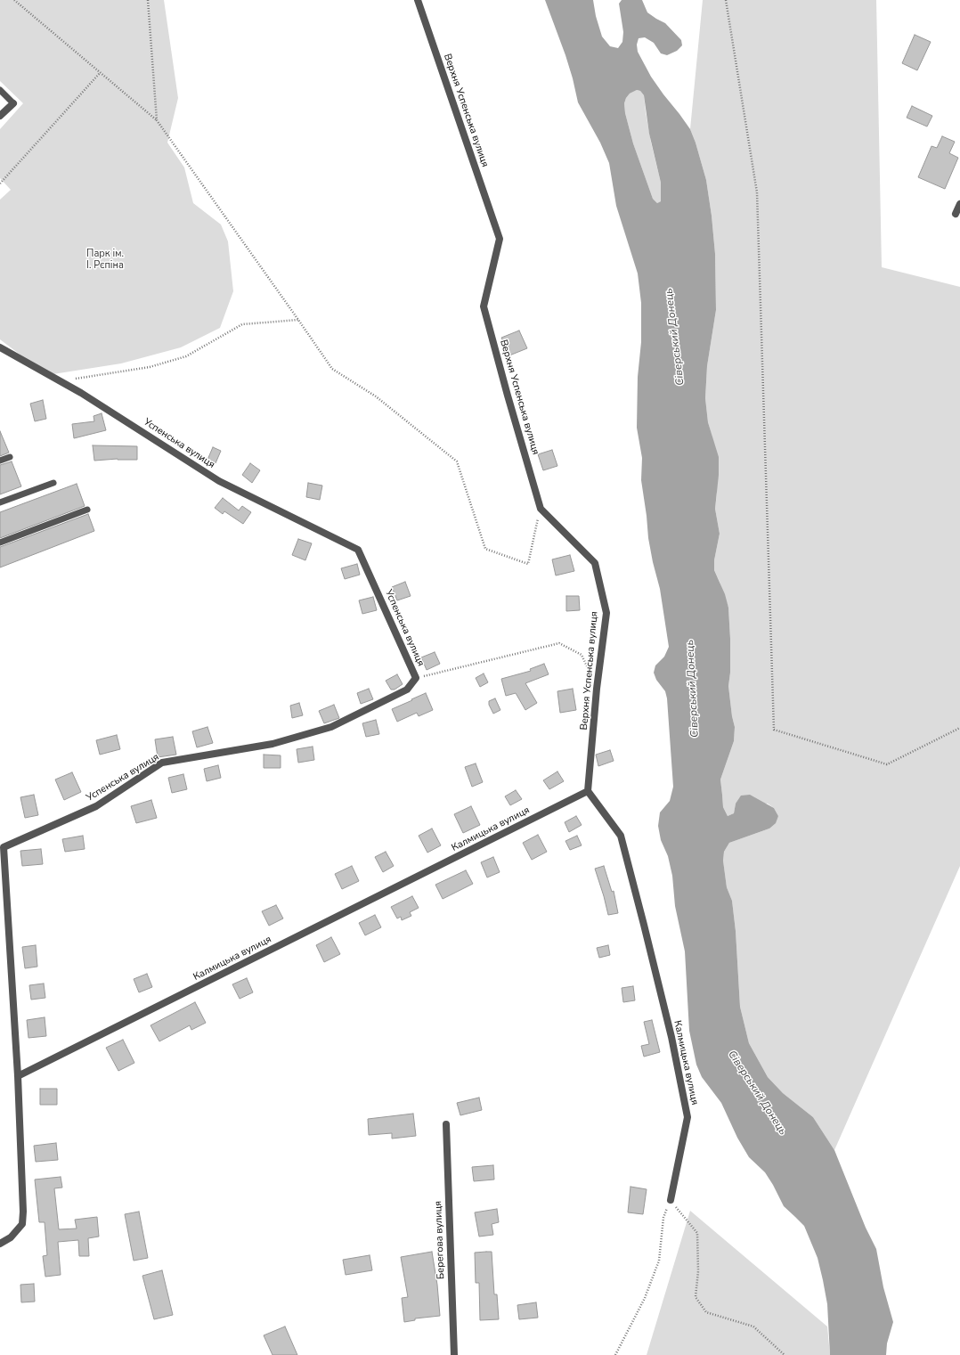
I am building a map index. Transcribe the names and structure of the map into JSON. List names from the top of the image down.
{
  "streets": {
    "street": [
      "Верхня Успенська вулиця",
      "Успенська вулиця",
      "Калмицька вулиця",
      "Берегова вулиця"
    ]
  },
  "crossings": [
    ["Верхня Успенська вулиця", "Калмицька вулиця"],
    ["Успенська вулиця", "Калмицька вулиця"]
  ],
  "water": ["Сіверський Донець"],
  "parks": ["Парк ім. І. Рєпіна"]
}
